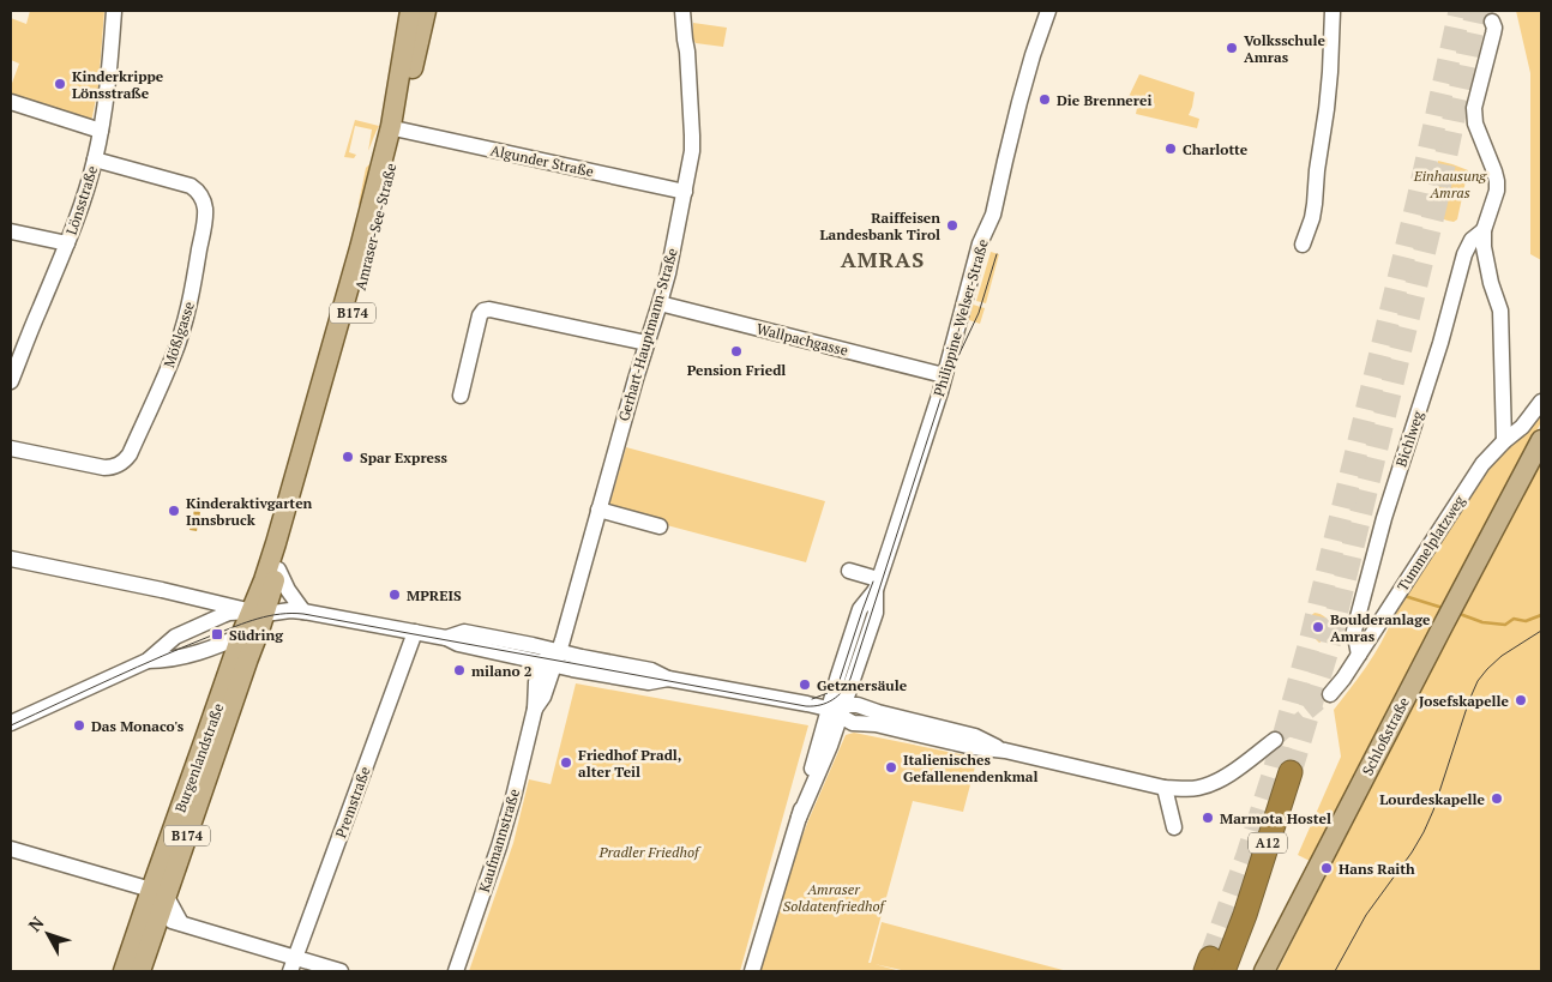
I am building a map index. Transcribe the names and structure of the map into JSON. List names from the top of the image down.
{
  "streets": {
    "highway": ["A12"],
    "main road": [
      "Amraser-See-Straße",
      "B174",
      "Schloßstraße",
      "Burgenlandstraße"
    ],
    "street": [
      "Algunder Straße",
      "Lönsstraße",
      "Philippine-Welser-Straße",
      "Mößlgasse",
      "Gerhart-Hauptmann-Straße",
      "Wallpachgasse",
      "Bichlweg",
      "Tummelplatzweg",
      "Premstraße",
      "Kaufmannstraße"
    ]
  },
  "crossings": [
    ["Algunder Straße", "Amraser-See-Straße"],
    ["Algunder Straße", "Gerhart-Hauptmann-Straße"],
    ["Lönsstraße", "Mößlgasse"],
    ["Amraser-See-Straße", "Burgenlandstraße"],
    ["Philippine-Welser-Straße", "Wallpachgasse"],
    ["Gerhart-Hauptmann-Straße", "Wallpachgasse"],
    ["Gerhart-Hauptmann-Straße", "Kaufmannstraße"],
    ["Bichlweg", "Tummelplatzweg"]
  ],
  "districts": ["AMRAS"],
  "parks": ["Einhausung Amras", "Pradler Friedhof", "Amraser Soldatenfriedhof"],
  "places": {
    "other": [
      "Volksschule Amras",
      "Kinderkrippe Lönsstraße",
      "Die Brennerei",
      "Charlotte",
      "Raiffeisen Landesbank Tirol",
      "Pension Friedl",
      "Spar Express",
      "Kinderaktivgarten Innsbruck",
      "MPREIS",
      "Boulderanlage Amras",
      "milano 2",
      "Getznersäule",
      "Josefskapelle",
      "Das Monaco's",
      "Friedhof Pradl, alter Teil",
      "Italienisches Gefallenendenkmal",
      "Lourdeskapelle",
      "Marmota Hostel",
      "Hans Raith"
    ],
    "transit": ["Südring"]
  },
  "north": "top left"
}
